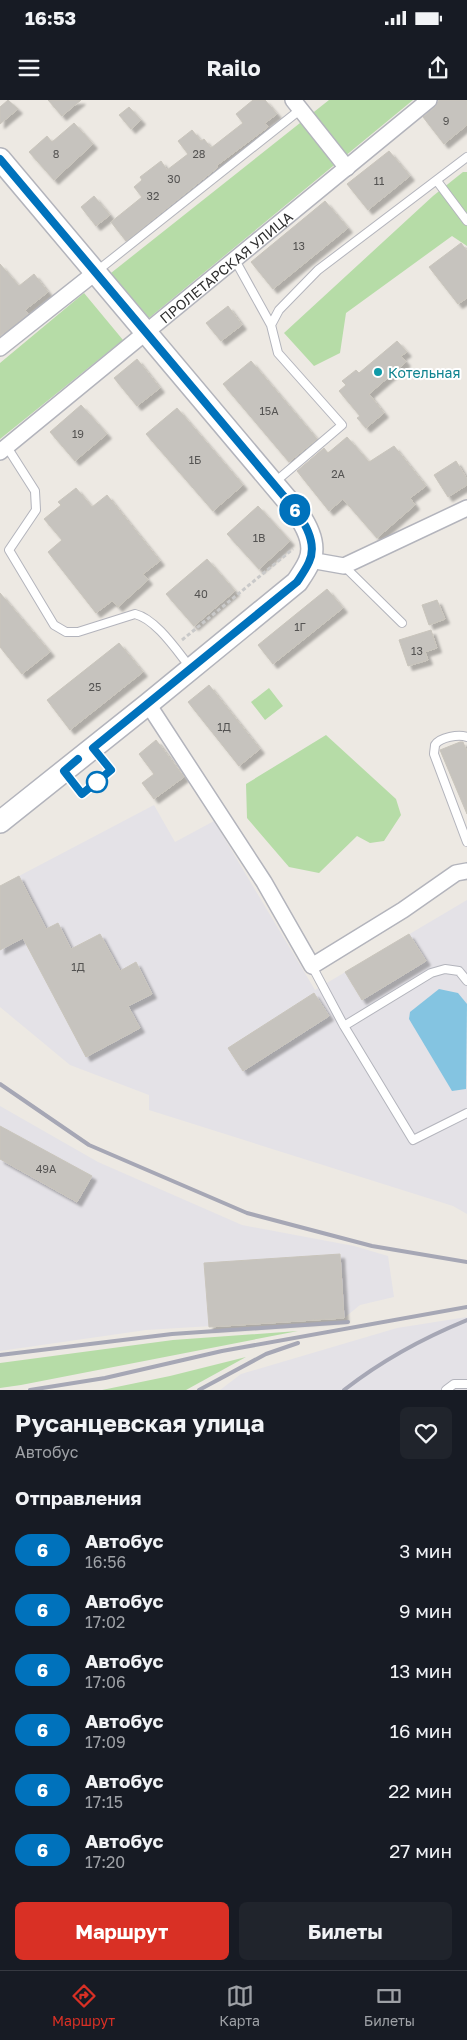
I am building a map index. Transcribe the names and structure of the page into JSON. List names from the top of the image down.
{
  "streets": {
    "street": ["ПРОЛЕТАРСКАЯ УЛИЦА"]
  },
  "places": ["Котельная"],
  "lines": ["bus line 6"],
  "house_numbers": [
    "9",
    "8",
    "28",
    "30",
    "11",
    "32",
    "13",
    "15А",
    "19",
    "1Б",
    "2А",
    "1В",
    "40",
    "1Г",
    "13",
    "25",
    "1Д",
    "1Д",
    "49А"
  ],
  "page": {
    "status": "16:53",
    "header": "Railo",
    "on_map": "6",
    "heading": [
      ["Русанцевская улица", "Автобус"],
      "Отправления"
    ],
    "list": [
      {
        "mark": "6",
        "name": "Автобус",
        "note": "16:56",
        "value": "3 мин"
      },
      {
        "mark": "6",
        "name": "Автобус",
        "note": "17:02",
        "value": "9 мин"
      },
      {
        "mark": "6",
        "name": "Автобус",
        "note": "17:06",
        "value": "13 мин"
      },
      {
        "mark": "6",
        "name": "Автобус",
        "note": "17:09",
        "value": "16 мин"
      },
      {
        "mark": "6",
        "name": "Автобус",
        "note": "17:15",
        "value": "22 мин"
      },
      {
        "mark": "6",
        "name": "Автобус",
        "note": "17:20",
        "value": "27 мин"
      }
    ],
    "buttons": ["Маршрут", "Билеты"],
    "tabs": ["Маршрут", "Карта", "Билеты"]
  }
}
